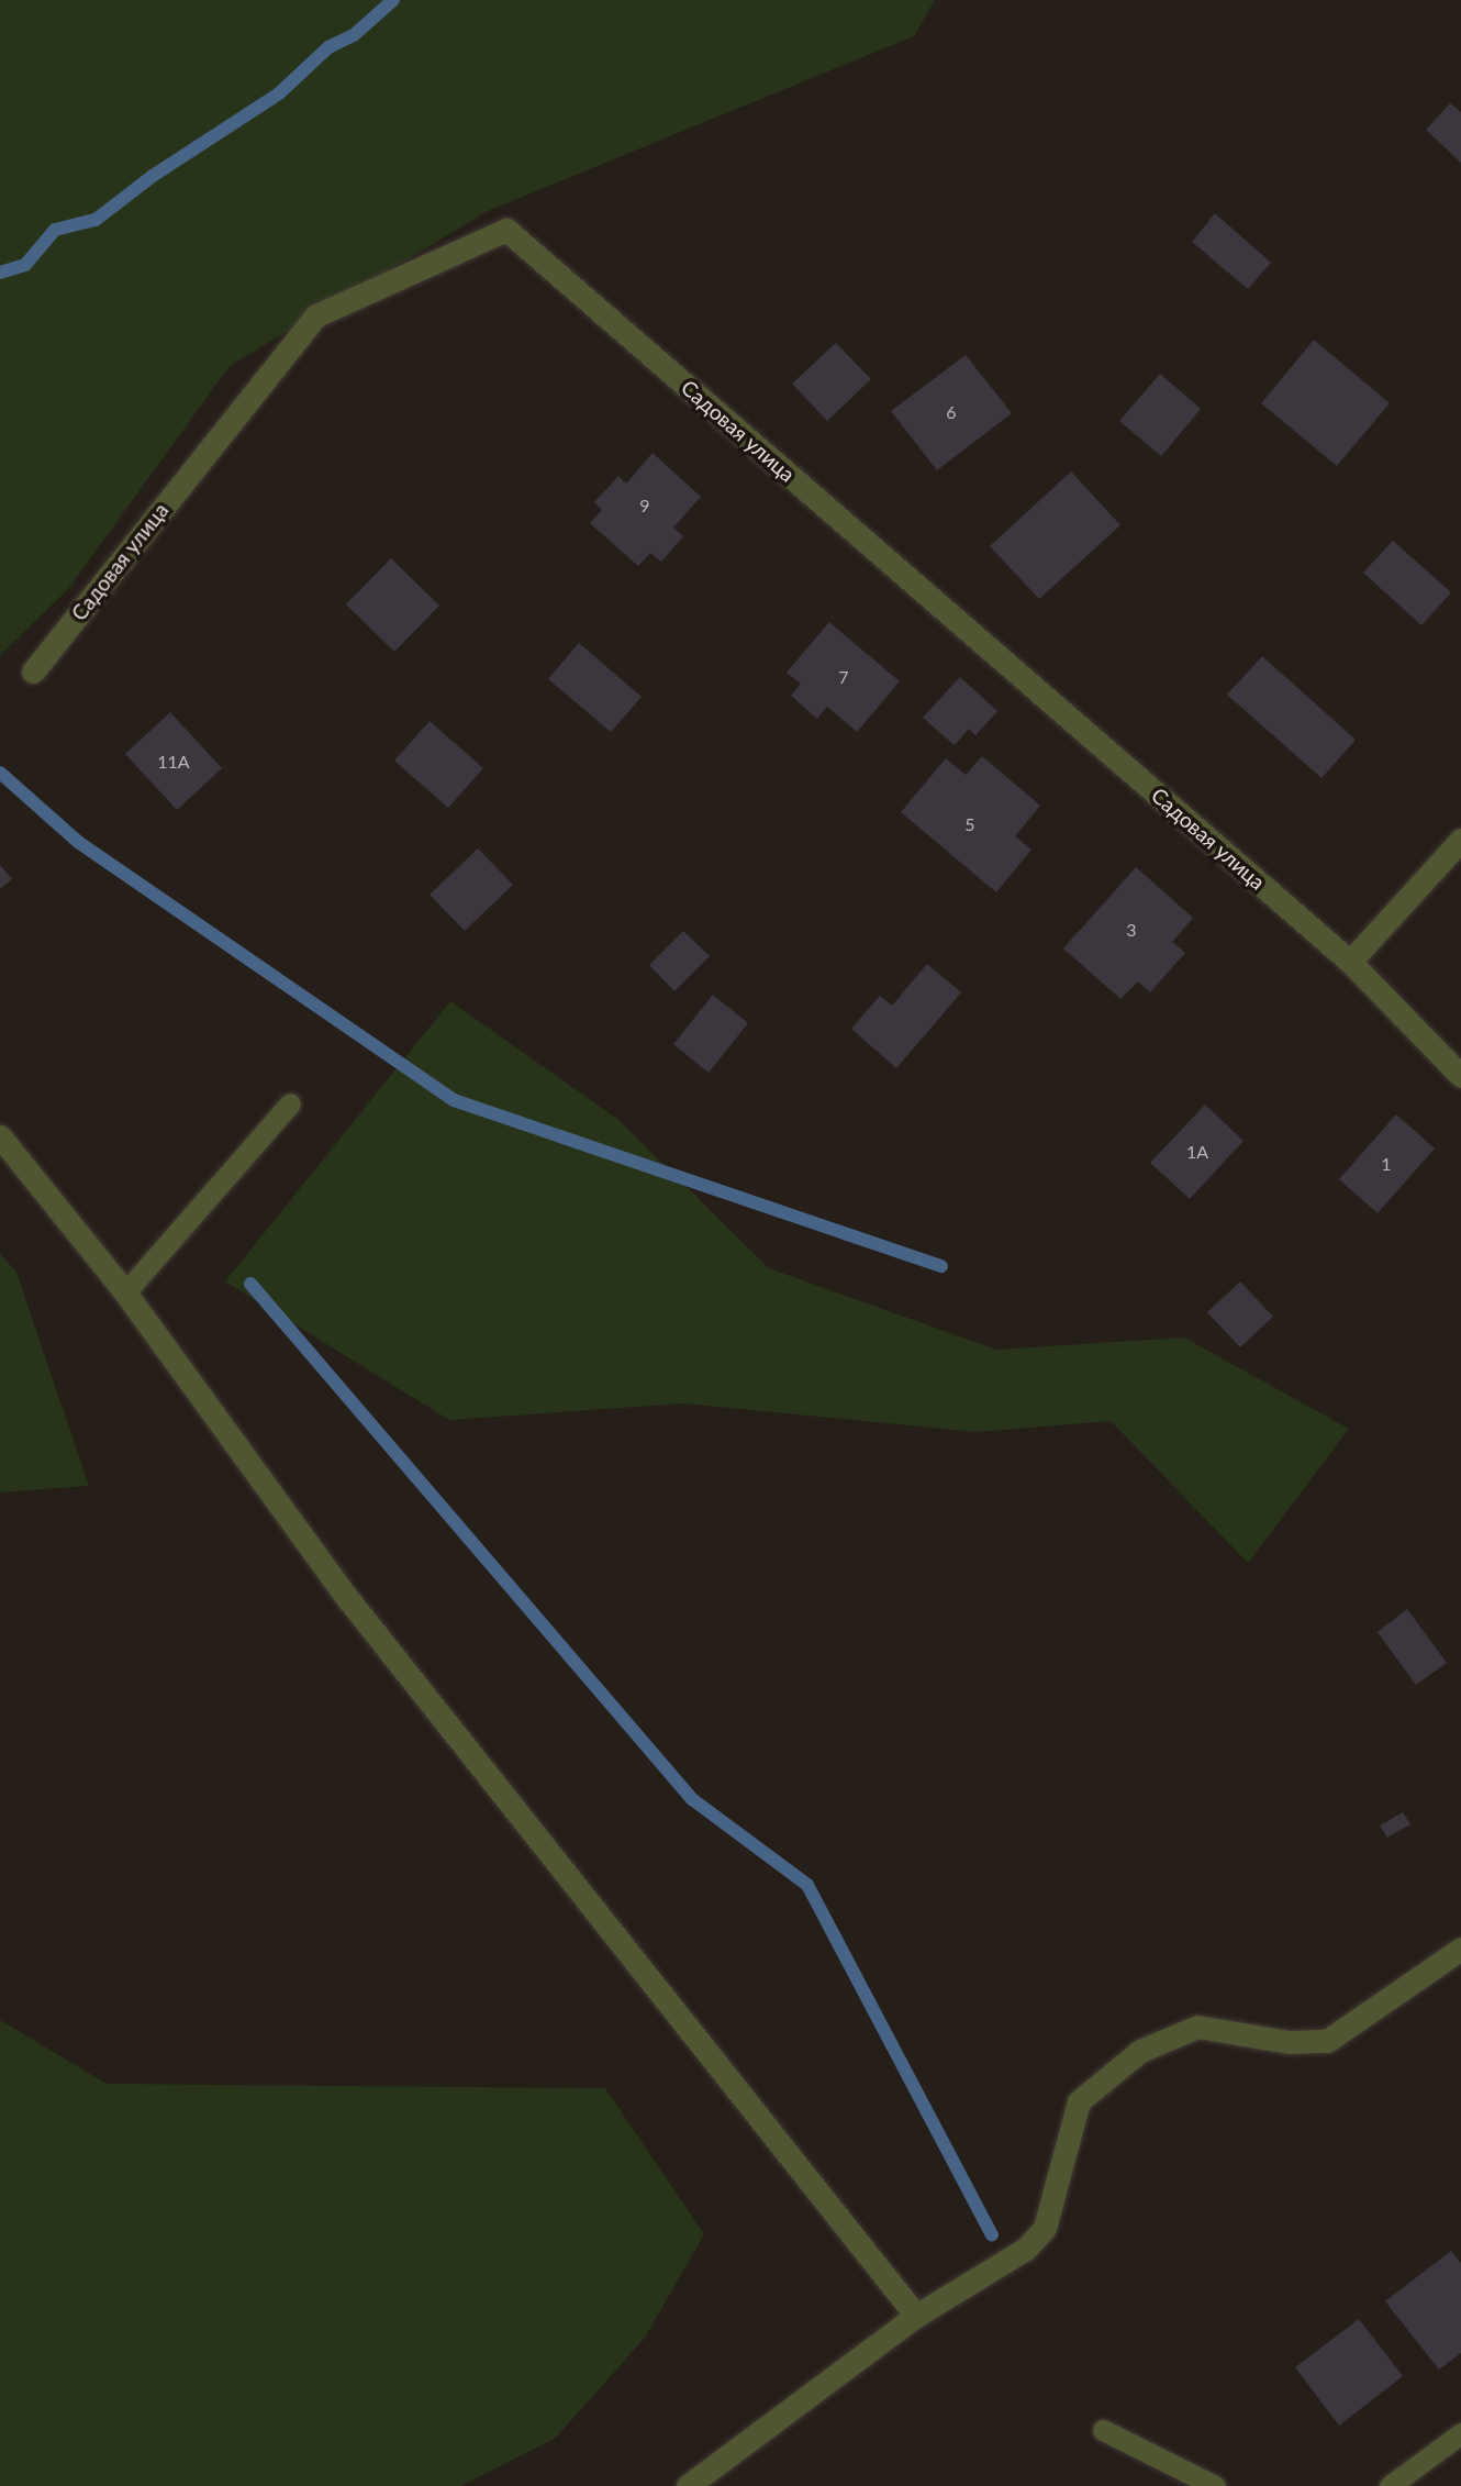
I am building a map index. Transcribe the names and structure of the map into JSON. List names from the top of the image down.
{
  "streets": {
    "street": ["Садовая улица"]
  },
  "house_numbers": [
    "6",
    "9",
    "7",
    "11А",
    "5",
    "3",
    "1А",
    "1"
  ]
}
